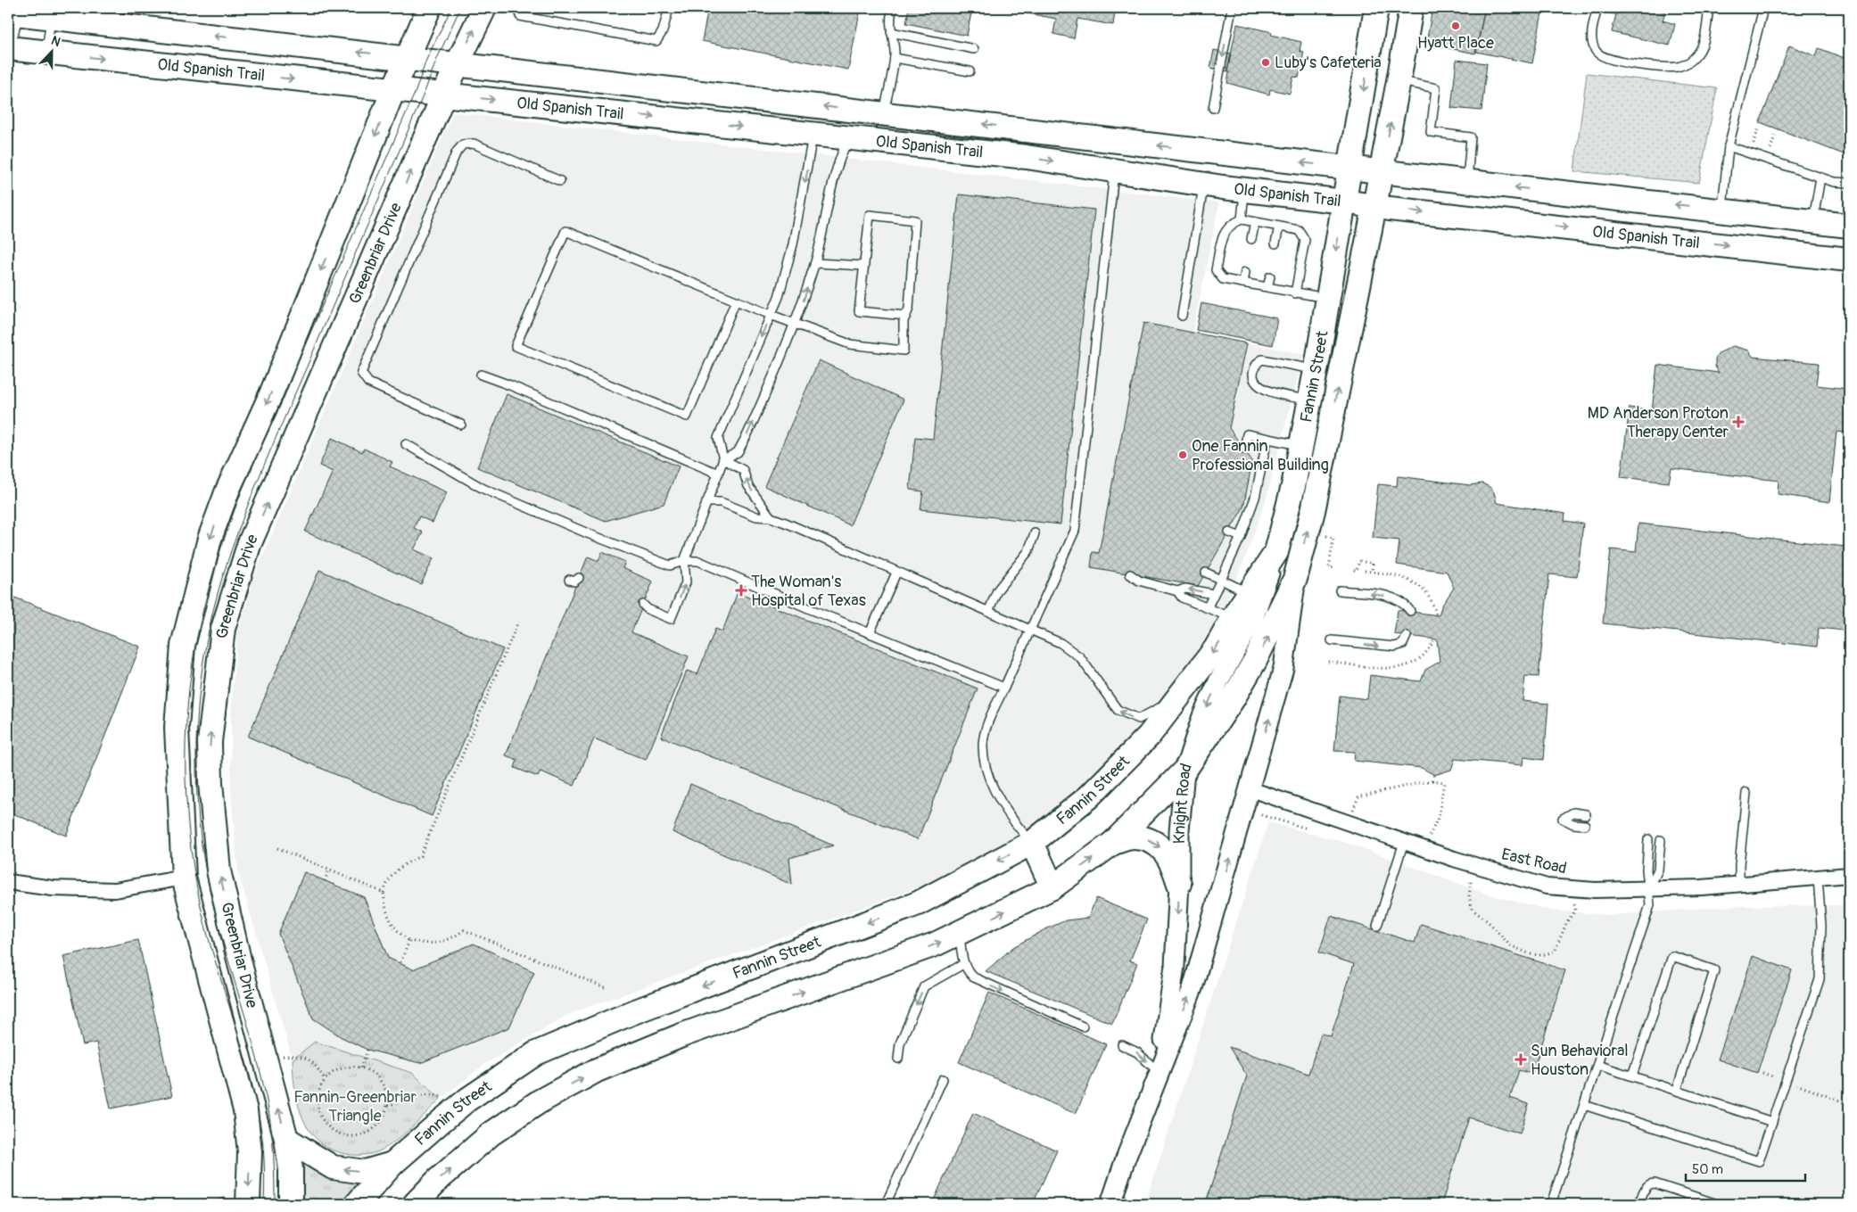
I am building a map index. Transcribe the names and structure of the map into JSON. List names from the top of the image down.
{
  "streets": {
    "main road": ["Old Spanish Trail", "Greenbriar Drive", "Fannin Street"],
    "street": ["Knight Road", "East Road"]
  },
  "crossings": [
    ["Old Spanish Trail", "Greenbriar Drive"],
    ["Old Spanish Trail", "Fannin Street"],
    ["Fannin Street", "Knight Road"],
    ["Knight Road", "East Road"]
  ],
  "parks": ["Fannin-Greenbriar Triangle"],
  "places": {
    "other": ["Hyatt Place", "Luby's Cafeteria", "One Fannin Professional Building"],
    "health": ["MD Anderson Proton Therapy Center", "The Woman's Hospital of Texas", "Sun Behavioral Houston"]
  },
  "scale_bar": "50 m",
  "north": "top"
}
